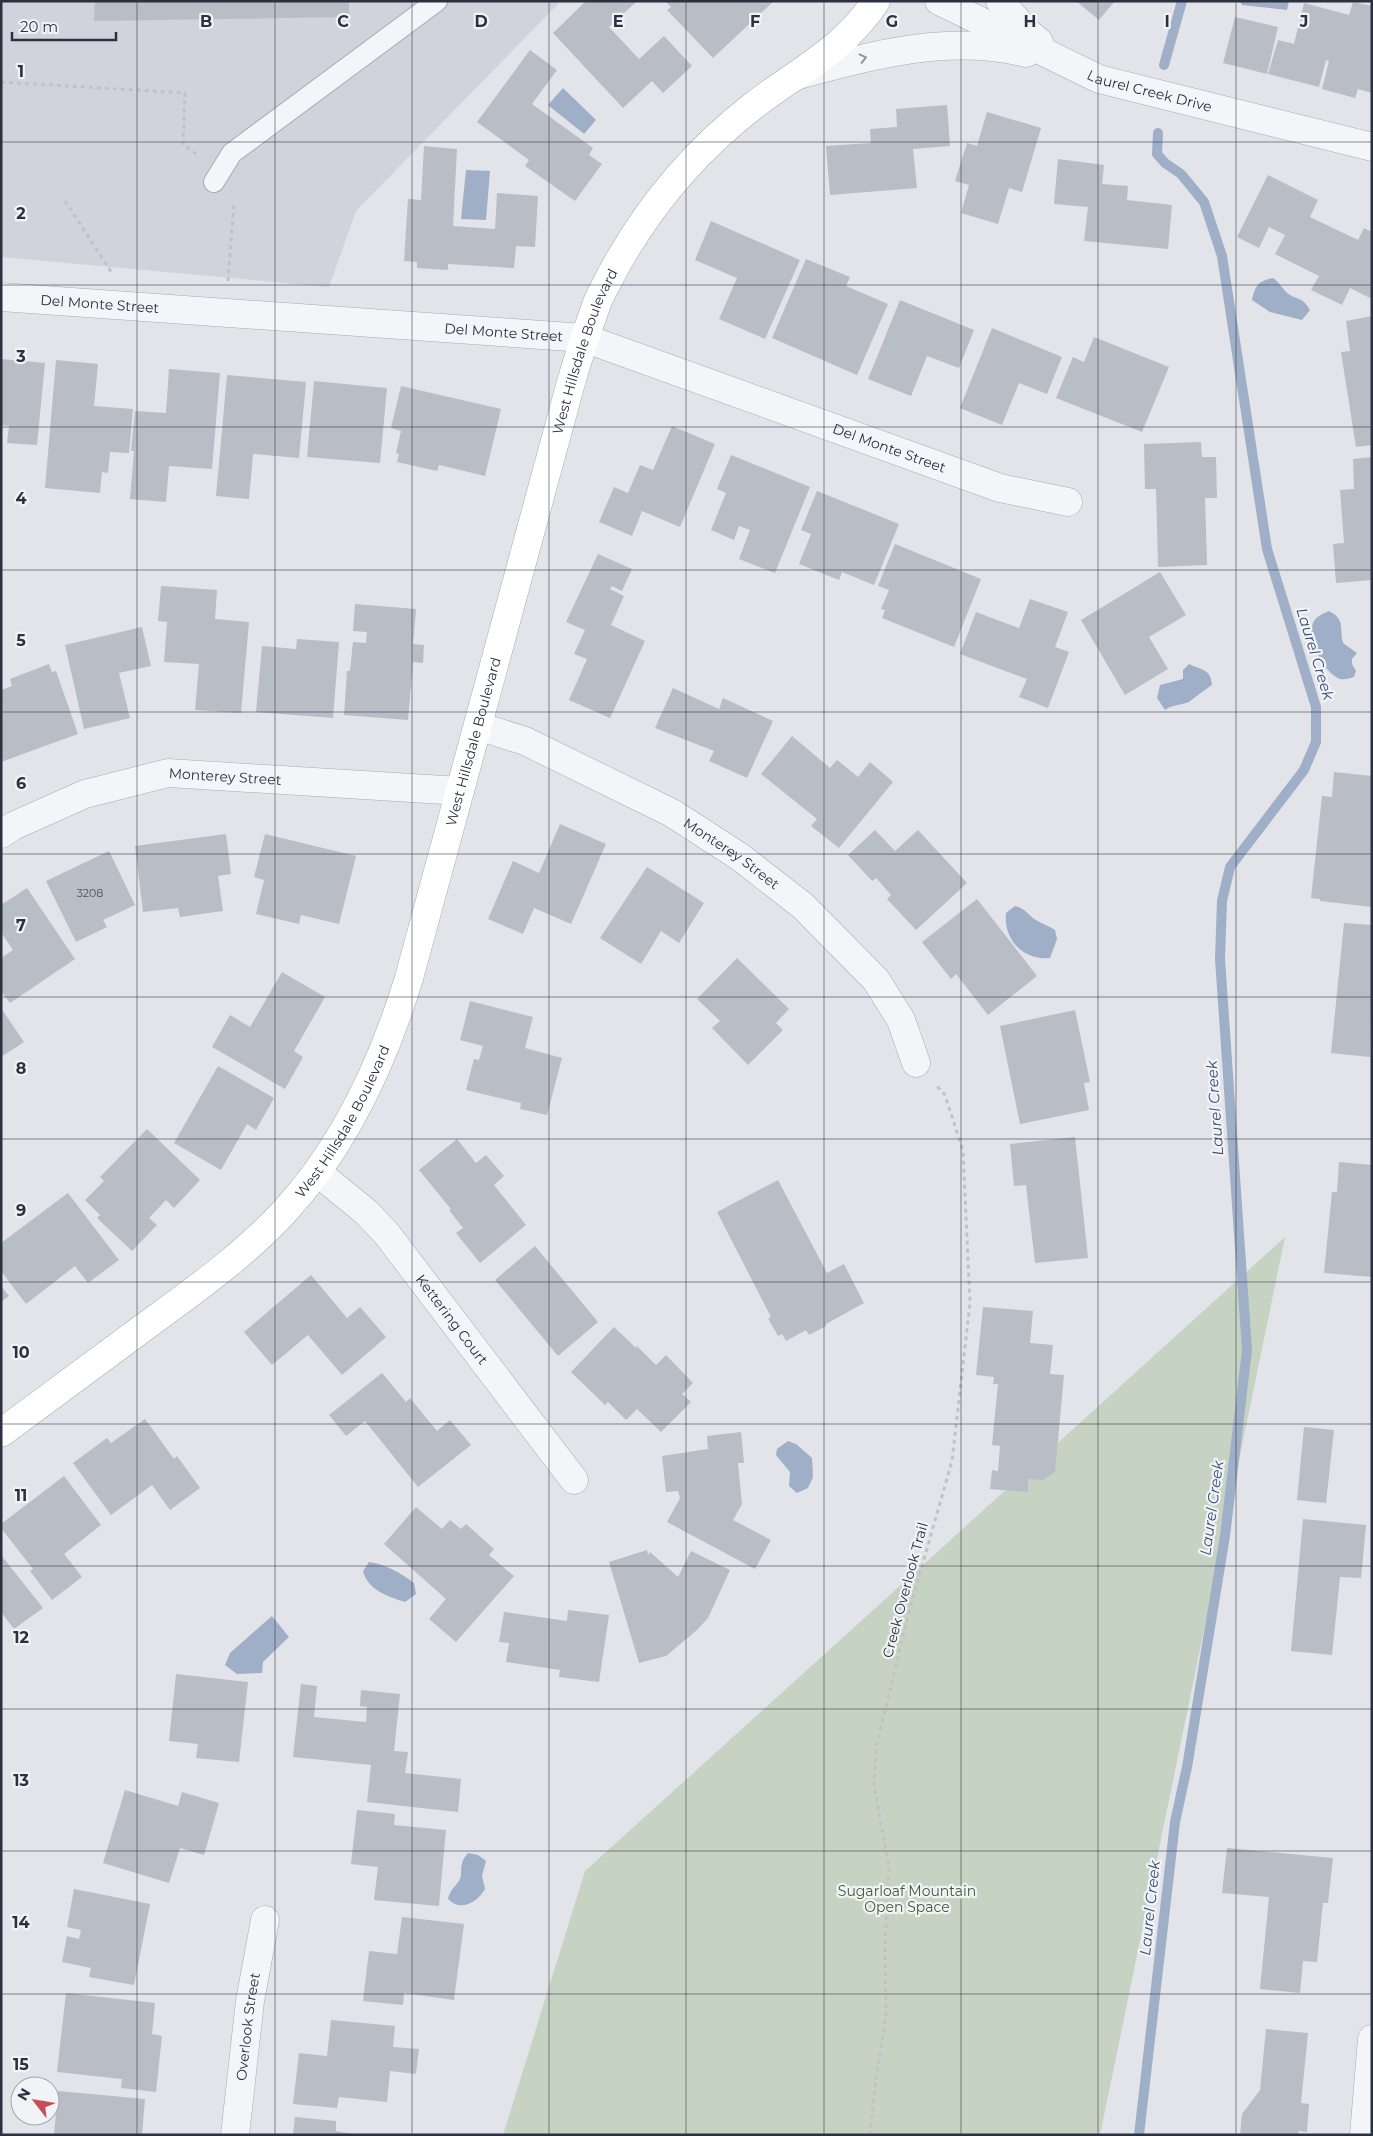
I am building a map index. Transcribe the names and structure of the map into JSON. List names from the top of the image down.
{
  "streets": {
    "main road": ["West Hillsdale Boulevard"],
    "street": [
      "Laurel Creek Drive",
      "Del Monte Street",
      "Monterey Street",
      "Kettering Court",
      "Overlook Street"
    ],
    "path": ["Creek Overlook Trail"]
  },
  "crossings": [
    ["Del Monte Street", "West Hillsdale Boulevard"],
    ["West Hillsdale Boulevard", "Monterey Street"],
    ["West Hillsdale Boulevard", "Kettering Court"],
    ["Monterey Street", "Creek Overlook Trail"]
  ],
  "water": ["Laurel Creek"],
  "parks": ["Sugarloaf Mountain Open Space"],
  "house_numbers": ["3208"],
  "scale_bar": "20 m",
  "north": "top left",
  "grid": {
    "columns": [
      "B",
      "C",
      "D",
      "E",
      "F",
      "G",
      "H",
      "I",
      "J"
    ],
    "rows": [
      "1",
      "2",
      "3",
      "4",
      "5",
      "6",
      "7",
      "8",
      "9",
      "10",
      "11",
      "12",
      "13",
      "14",
      "15"
    ]
  }
}
